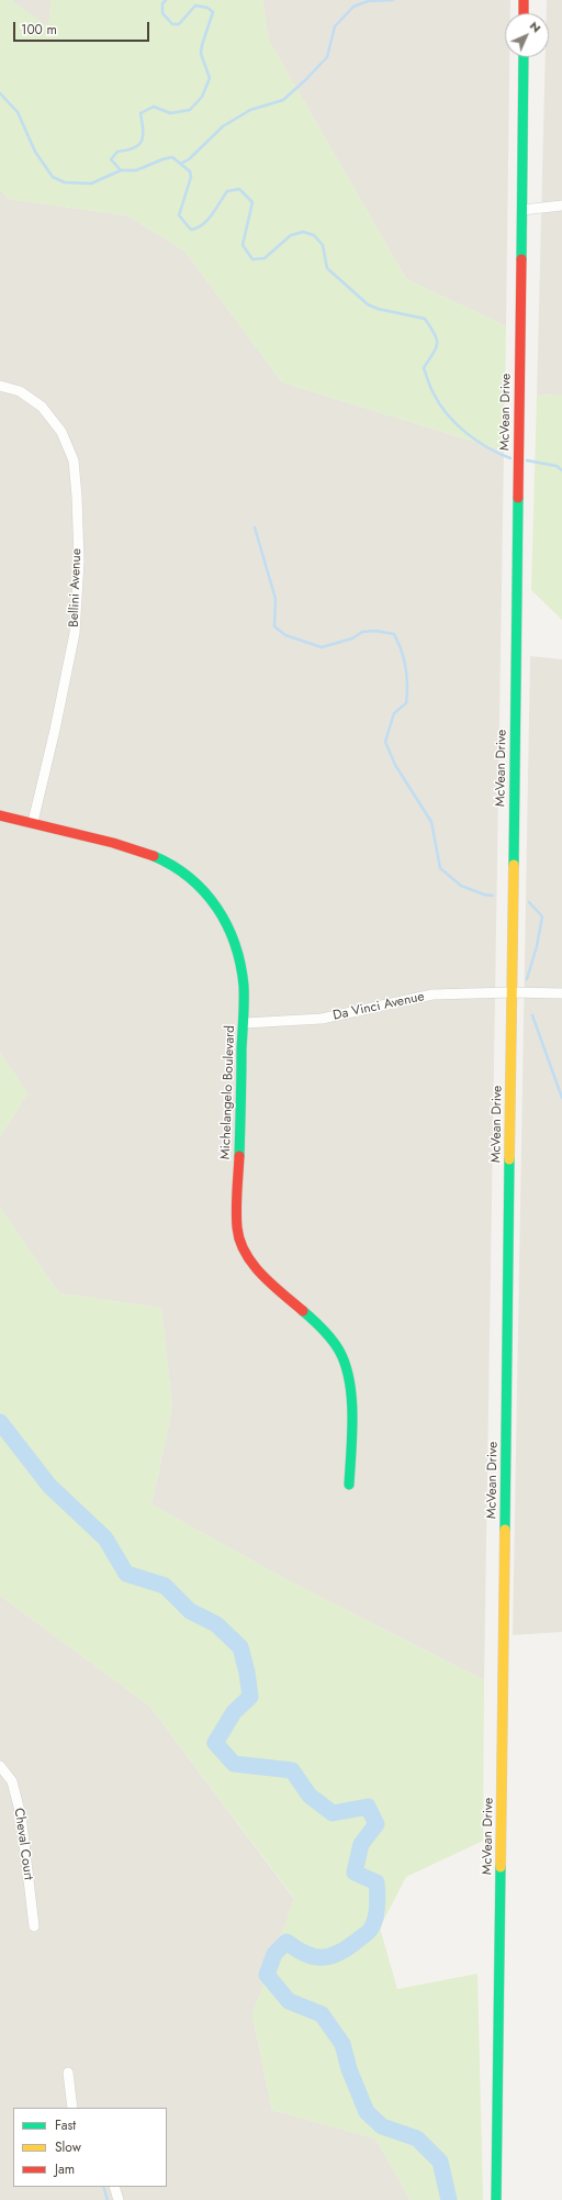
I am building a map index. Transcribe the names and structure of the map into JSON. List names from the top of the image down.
{
  "streets": {
    "main road": ["McVean Drive", "Michelangelo Boulevard"],
    "street": ["Bellini Avenue", "Da Vinci Avenue", "Cheval Court"]
  },
  "crossings": [
    ["McVean Drive", "Da Vinci Avenue"],
    ["Bellini Avenue", "Michelangelo Boulevard"],
    ["Da Vinci Avenue", "Michelangelo Boulevard"]
  ],
  "legend": ["Fast", "Slow", "Jam"],
  "scale_bar": "100 m",
  "north": "top right"
}
